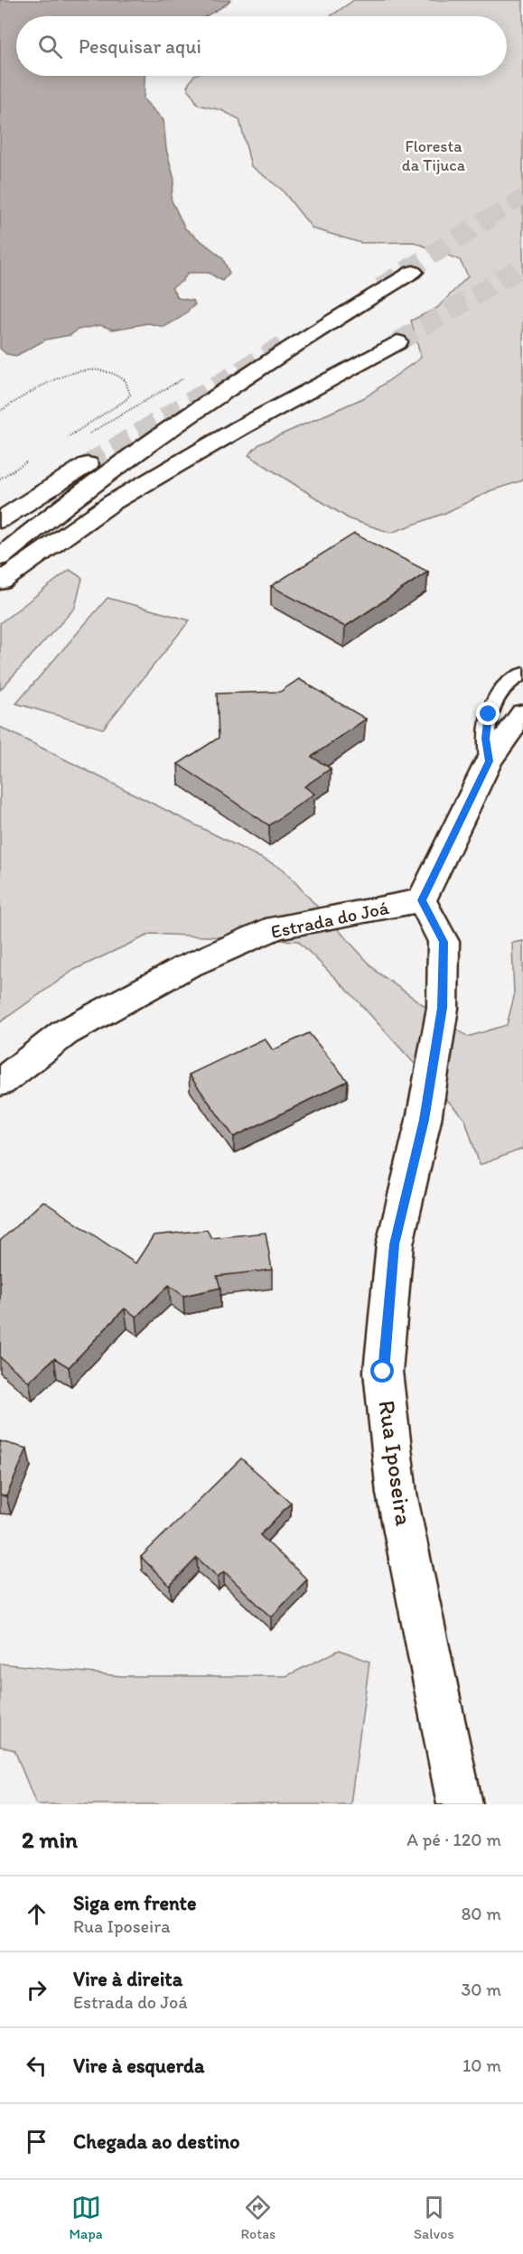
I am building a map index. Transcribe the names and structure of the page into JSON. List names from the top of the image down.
{
  "streets": {
    "main road": ["Estrada do Joá", "Rua Iposeira"]
  },
  "crossings": [
    ["Estrada do Joá", "Rua Iposeira"]
  ],
  "parks": ["Floresta da Tijuca"],
  "page": {
    "search": "Pesquisar aqui",
    "heading": ["2 min", "A pé · 120 m"],
    "list": [
      ["Siga em frente", "Rua Iposeira", "80 m"],
      ["Vire à direita", "Estrada do Joá", "30 m"],
      ["Vire à esquerda", "10 m"],
      "Chegada ao destino"
    ],
    "nav": ["Mapa", "Rotas", "Salvos"]
  }
}
